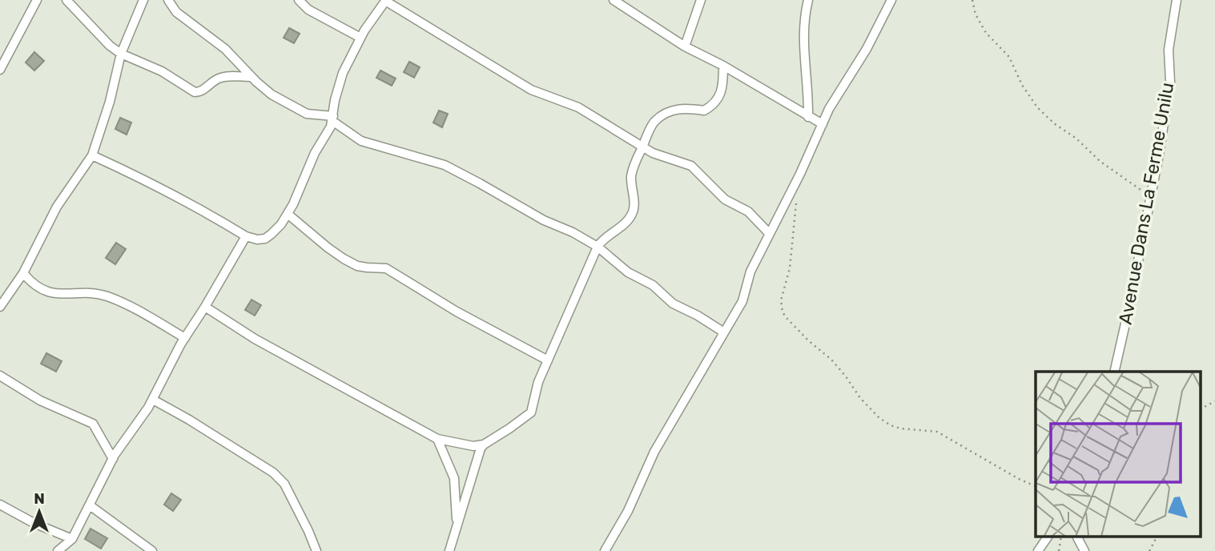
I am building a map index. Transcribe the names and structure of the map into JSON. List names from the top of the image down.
{
  "streets": {
    "street": ["Avenue Dans La Ferme Unilu"]
  },
  "north": "top"
}
